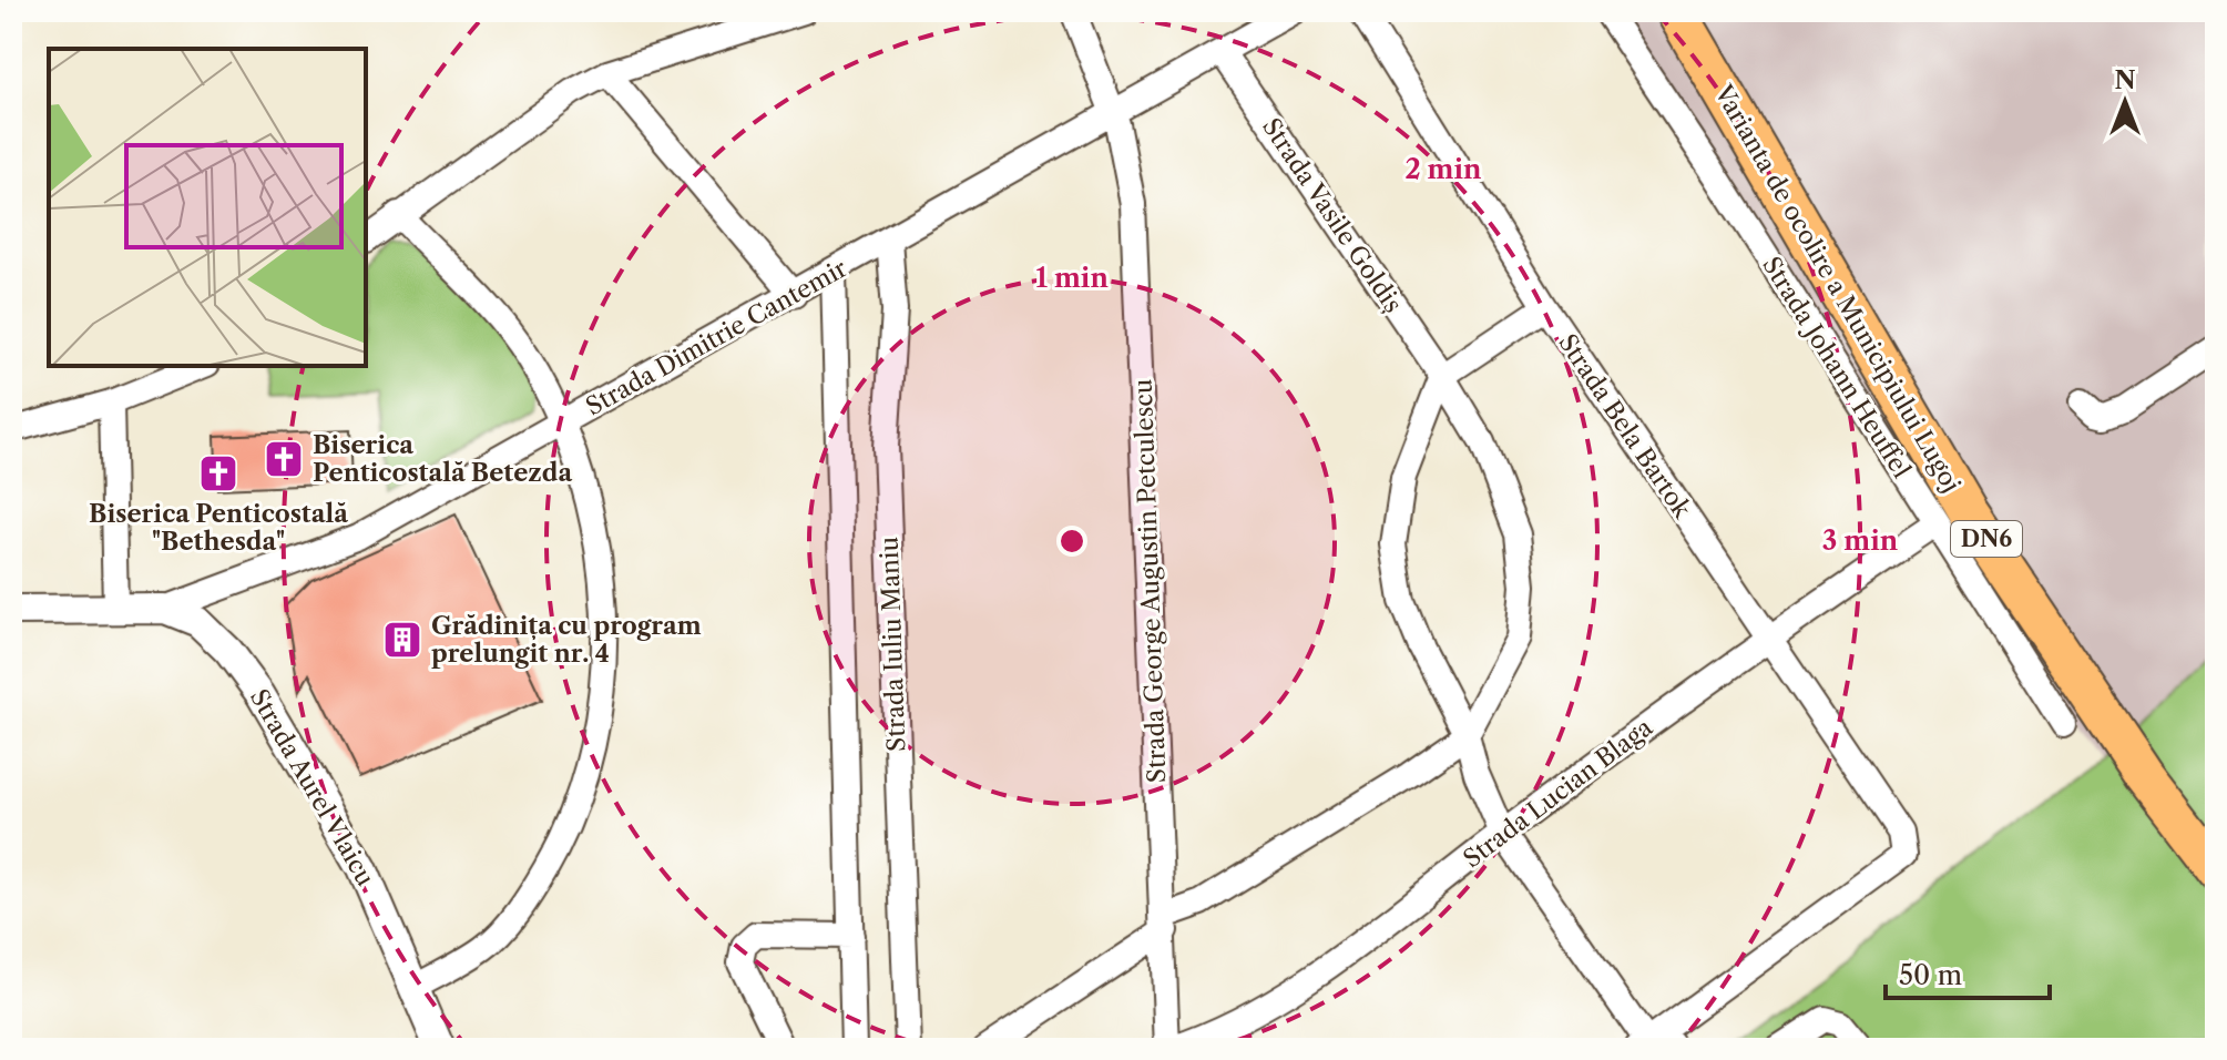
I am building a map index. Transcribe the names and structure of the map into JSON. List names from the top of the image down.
{
  "streets": {
    "highway": ["Varianta de ocolire a Municipiului Lugoj", "DN6"],
    "street": [
      "Strada Vasile Goldiș",
      "Strada Dimitrie Cantemir",
      "Strada Johann Heuffel",
      "Strada Bela Bartok",
      "Strada George Augustin Petculescu",
      "Strada Iuliu Maniu",
      "Strada Aurel Vlaicu",
      "Strada Lucian Blaga"
    ]
  },
  "crossings": [
    ["Strada Vasile Goldiș", "Strada Dimitrie Cantemir"],
    ["Strada Vasile Goldiș", "Strada George Augustin Petculescu"],
    ["Varianta de ocolire a Municipiului Lugoj", "DN6"],
    ["Strada Dimitrie Cantemir", "Strada George Augustin Petculescu"],
    ["Strada Dimitrie Cantemir", "Strada Iuliu Maniu"],
    ["Strada Dimitrie Cantemir", "Strada Aurel Vlaicu"],
    ["Strada Johann Heuffel", "Strada Lucian Blaga"],
    ["Strada Bela Bartok", "Strada Lucian Blaga"],
    ["Strada George Augustin Petculescu", "Strada Lucian Blaga"]
  ],
  "places": {
    "church": ["Biserica Penticostală Betezda", "Biserica Penticostală \"Bethesda\""],
    "building": ["Grădinița cu program prelungit nr. 4"]
  },
  "scale_bar": "50 m",
  "north": "top",
  "rings": ["2 min", "1 min", "3 min"]
}
